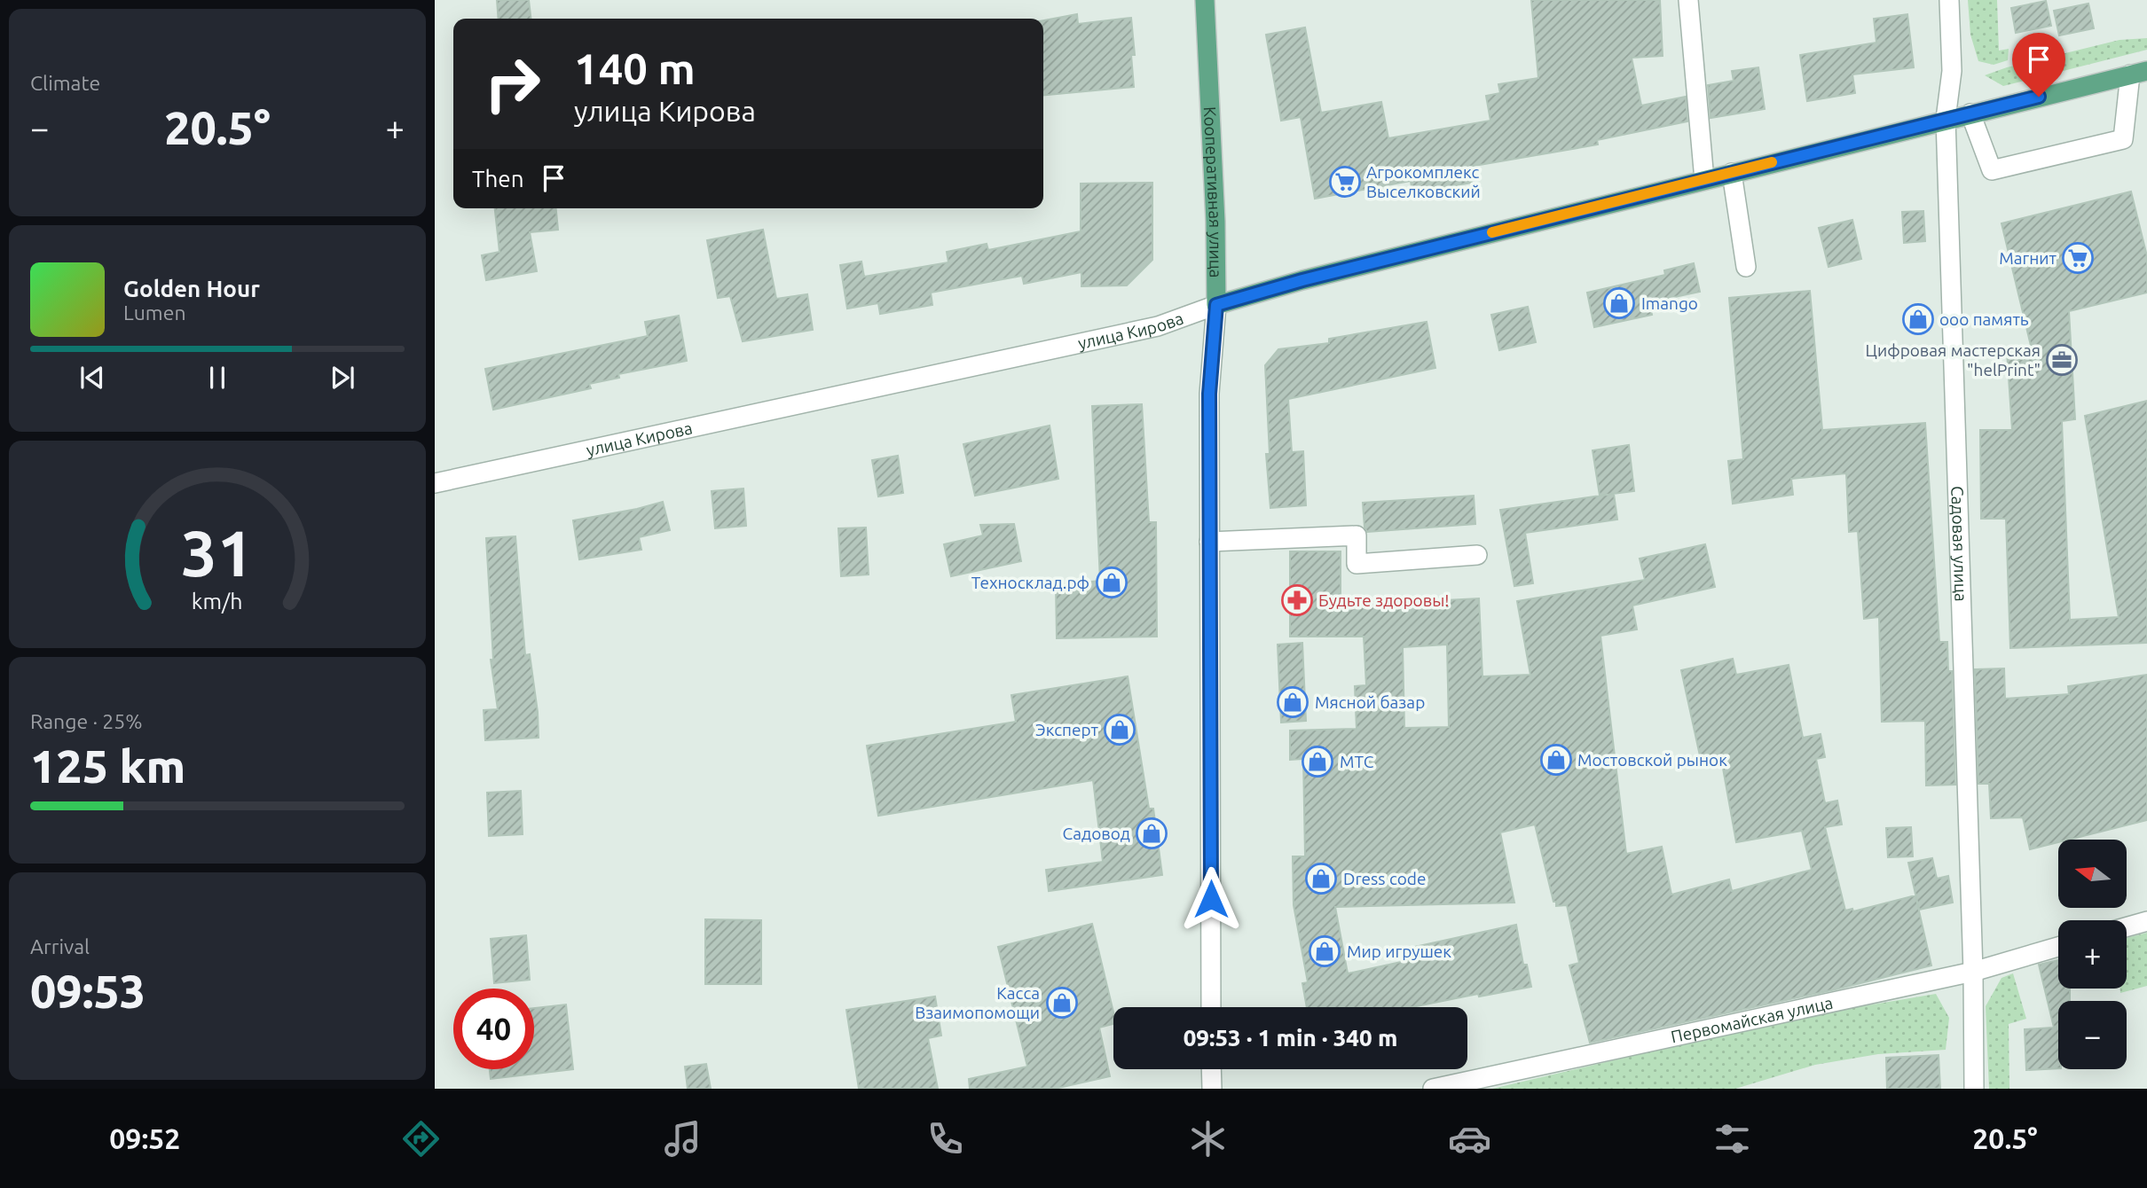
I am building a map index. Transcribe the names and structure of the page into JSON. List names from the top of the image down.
{
  "streets": {
    "main road": ["Кооперативная улица", "улица Кирова"],
    "street": ["Садовая улица", "Первомайская улица"]
  },
  "crossings": [
    ["Кооперативная улица", "улица Кирова"],
    ["улица Кирова", "Садовая улица"],
    ["Садовая улица", "Первомайская улица"]
  ],
  "places": {
    "supermarket": ["Агрокомплекс Выселковский", "Магнит"],
    "shop": [
      "Imango",
      "ооо память",
      "Техносклад.рф",
      "Мясной базар",
      "Эксперт",
      "Мостовской рынок",
      "МТС",
      "Садовод",
      "Dress code",
      "Мир игрушек",
      "Касса Взаимопомощи"
    ],
    "office": ["Цифровая мастерская \"helPrint\""],
    "pharmacy": ["Будьте здоровы!"]
  },
  "north": "left",
  "page": {
    "tile": [
      "Climate",
      ["Range · 25%", "125 km"],
      ["Arrival", "09:53"]
    ],
    "turn": ["140 m", "улица Кирова"],
    "heat": ["−", "20.5°", "+"],
    "then": "Then",
    "song": ["Golden Hour", "Lumen"],
    "map_buttons": ["+", "−"],
    "limit": "40",
    "trip": "09:53 · 1 min · 340 m",
    "tabs": ["09:52", "20.5°"],
    "gauge": ["31", "km/h"]
  }
}
